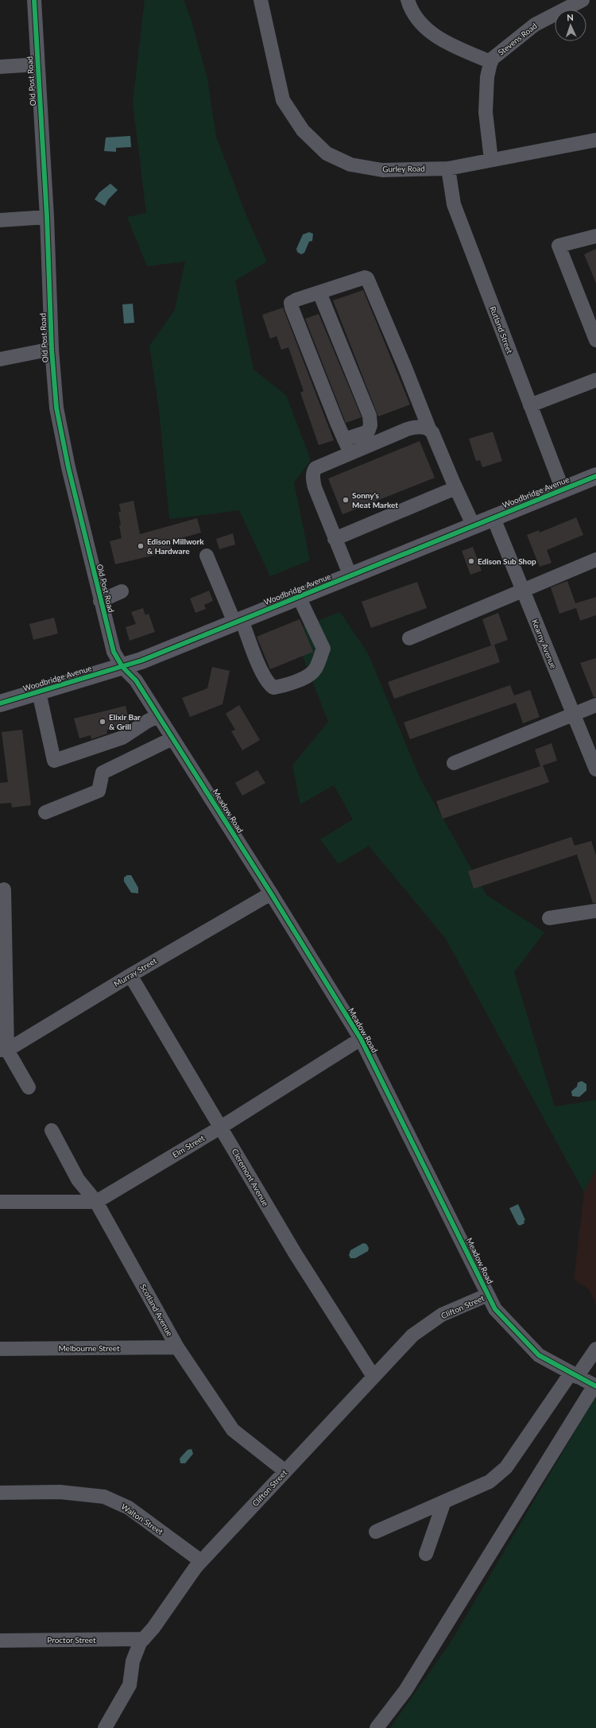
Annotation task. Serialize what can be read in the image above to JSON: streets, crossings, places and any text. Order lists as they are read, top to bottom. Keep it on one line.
{"streets":{"main road":["Woodbridge Avenue"],"street":["Stevens Road","Old Post Road","Gurley Road","Rutland Street","Kearny Avenue","Meadow Road","Murray Street","Elm Street","Cleremont Avenue","Clifton Street","Scotland Avenue","Melbourne Street","Walton Street","Proctor Street"]},"crossings":[["Stevens Road","Gurley Road"],["Old Post Road","Woodbridge Avenue"],["Old Post Road","Meadow Road"],["Gurley Road","Rutland Street"],["Rutland Street","Woodbridge Avenue"],["Woodbridge Avenue","Kearny Avenue"],["Woodbridge Avenue","Meadow Road"],["Meadow Road","Murray Street"],["Meadow Road","Elm Street"],["Meadow Road","Clifton Street"],["Murray Street","Cleremont Avenue"],["Elm Street","Cleremont Avenue"],["Elm Street","Scotland Avenue"],["Cleremont Avenue","Clifton Street"],["Clifton Street","Scotland Avenue"],["Clifton Street","Walton Street"],["Clifton Street","Proctor Street"],["Scotland Avenue","Melbourne Street"]],"places":["Sonny's Meat Market","Edison Millwork & Hardware","Edison Sub Shop","Elixir Bar & Grill"],"north":"top"}
